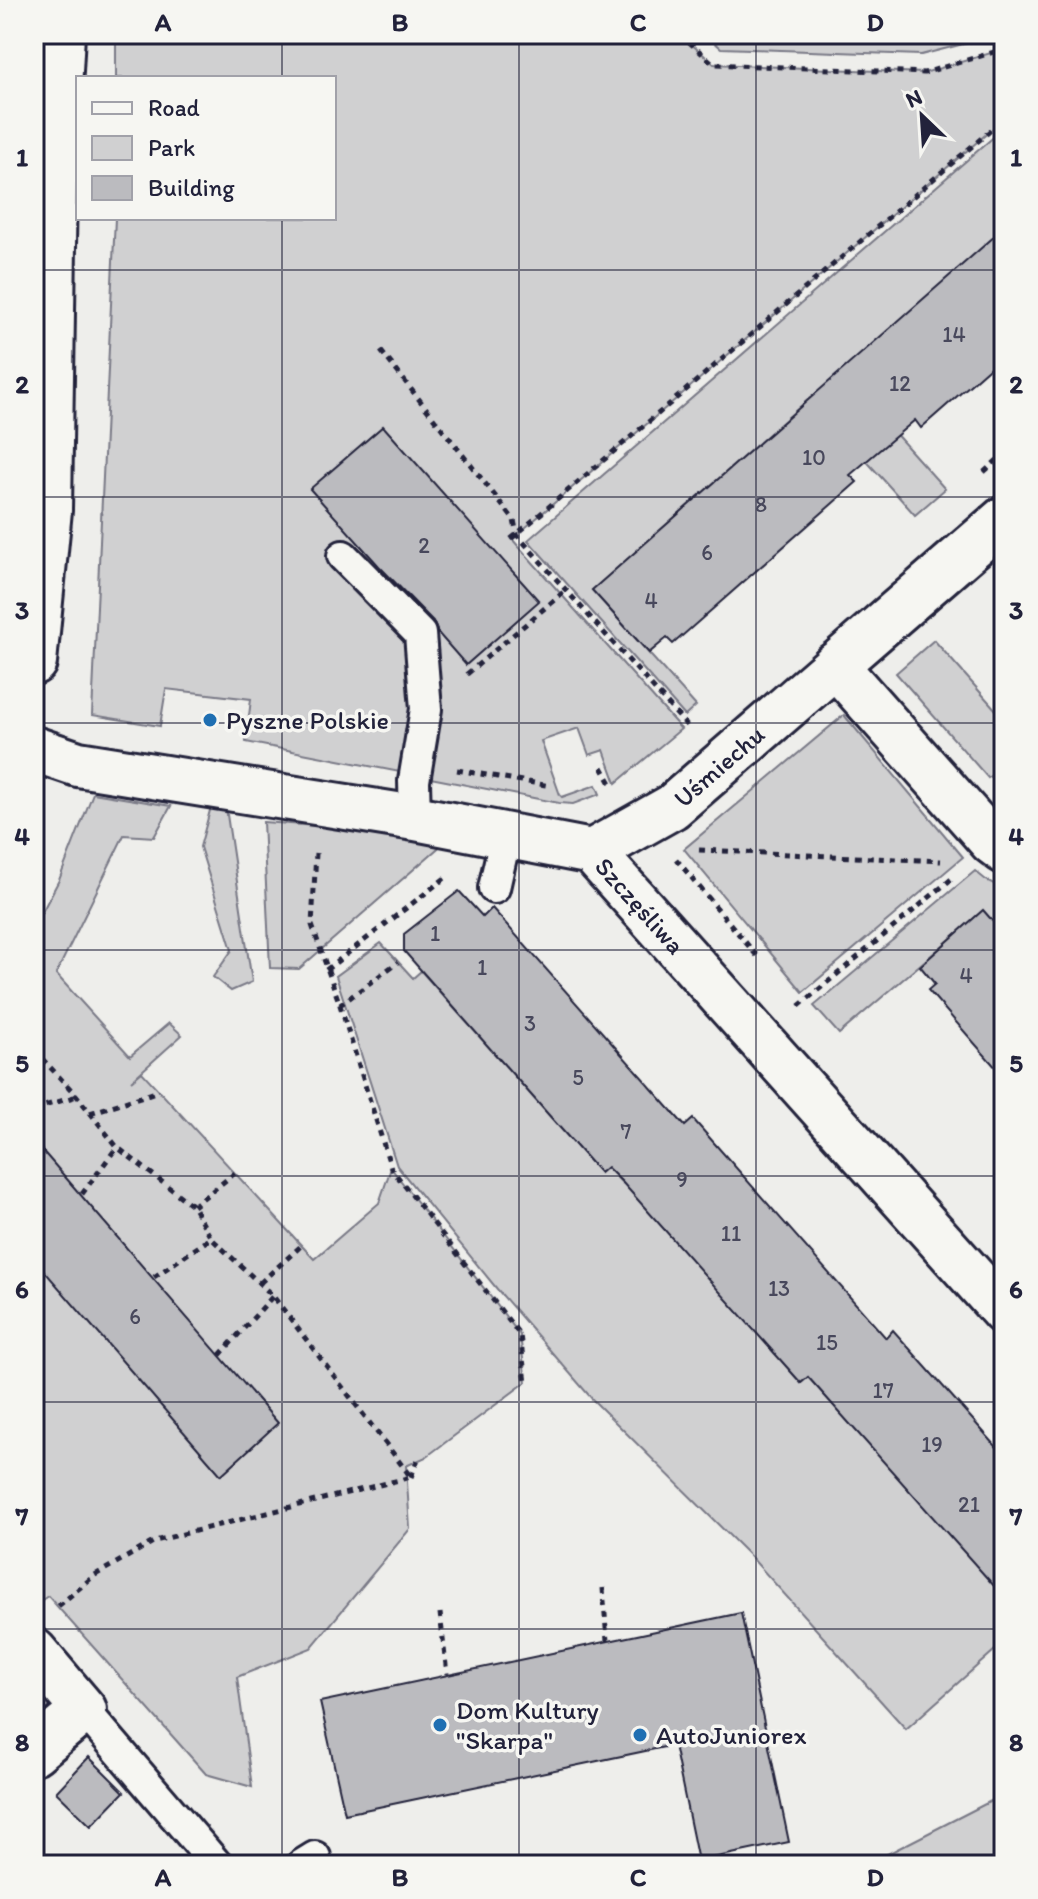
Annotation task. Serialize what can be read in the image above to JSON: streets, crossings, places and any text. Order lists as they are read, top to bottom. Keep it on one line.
{"streets":{"street":["Uśmiechu","Szczęśliwa"]},"crossings":[["Uśmiechu","Szczęśliwa"]],"places":["Pyszne Polskie","Dom Kultury \"Skarpa\"","AutoJuniorex"],"house_numbers":["14","12","10","8","2","6","4","1","1","4","3","5","7","9","11","13","6","15","17","19","21"],"legend":["Road","Park","Building"],"north":"top left","grid":{"columns":["A","B","C","D"],"rows":["1","2","3","4","5","6","7","8"]}}
